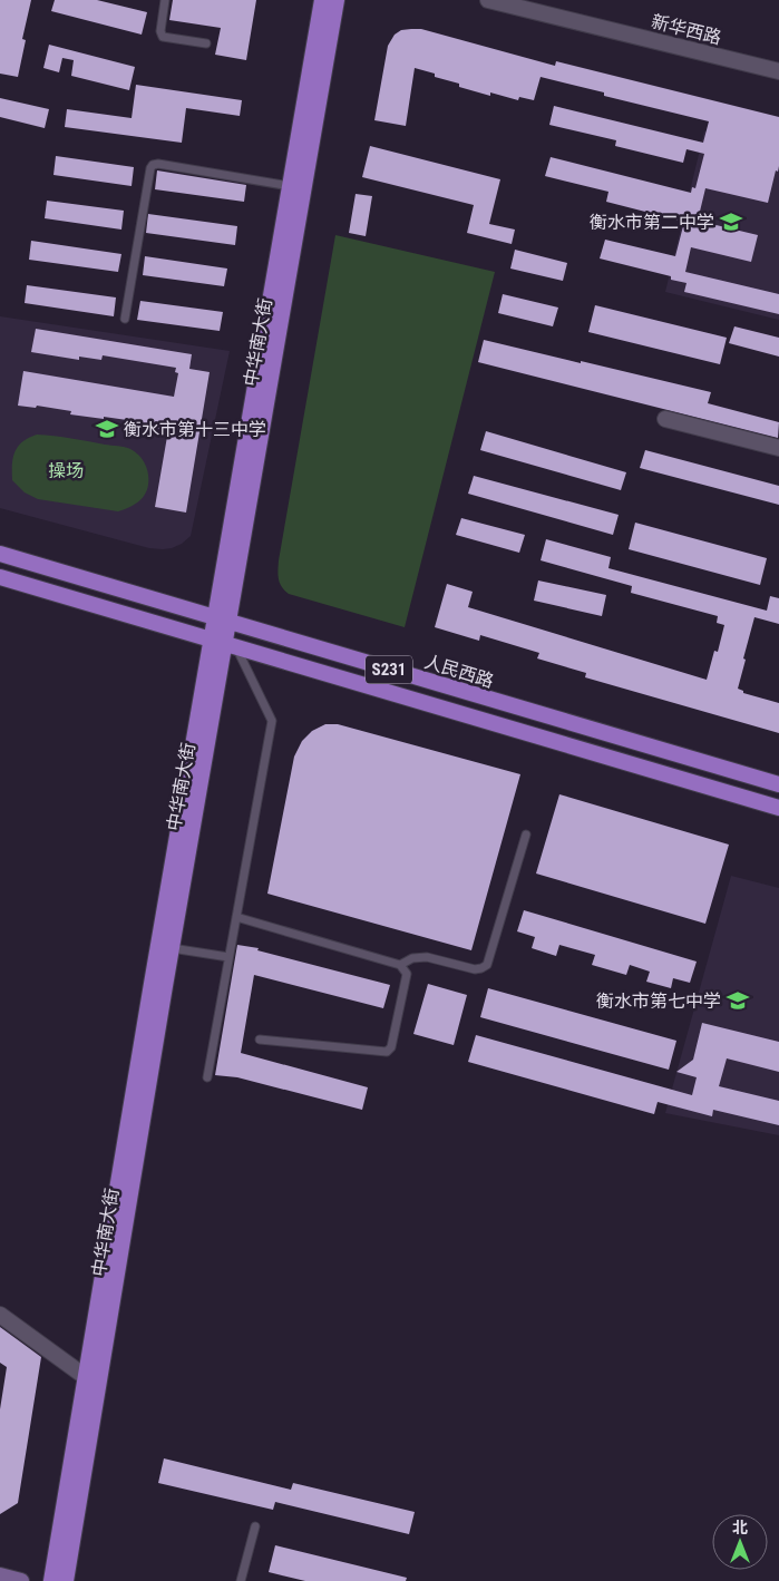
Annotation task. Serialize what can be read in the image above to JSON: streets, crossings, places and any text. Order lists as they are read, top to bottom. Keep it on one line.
{"streets":{"main road":["中华南大街","S231","人民西路"],"street":["新华西路"]},"crossings":[["中华南大街","S231"],["中华南大街","人民西路"]],"parks":["操场"],"places":{"school or university":["衡水市第二中学","衡水市第十三中学","衡水市第七中学"]},"north":"top"}
